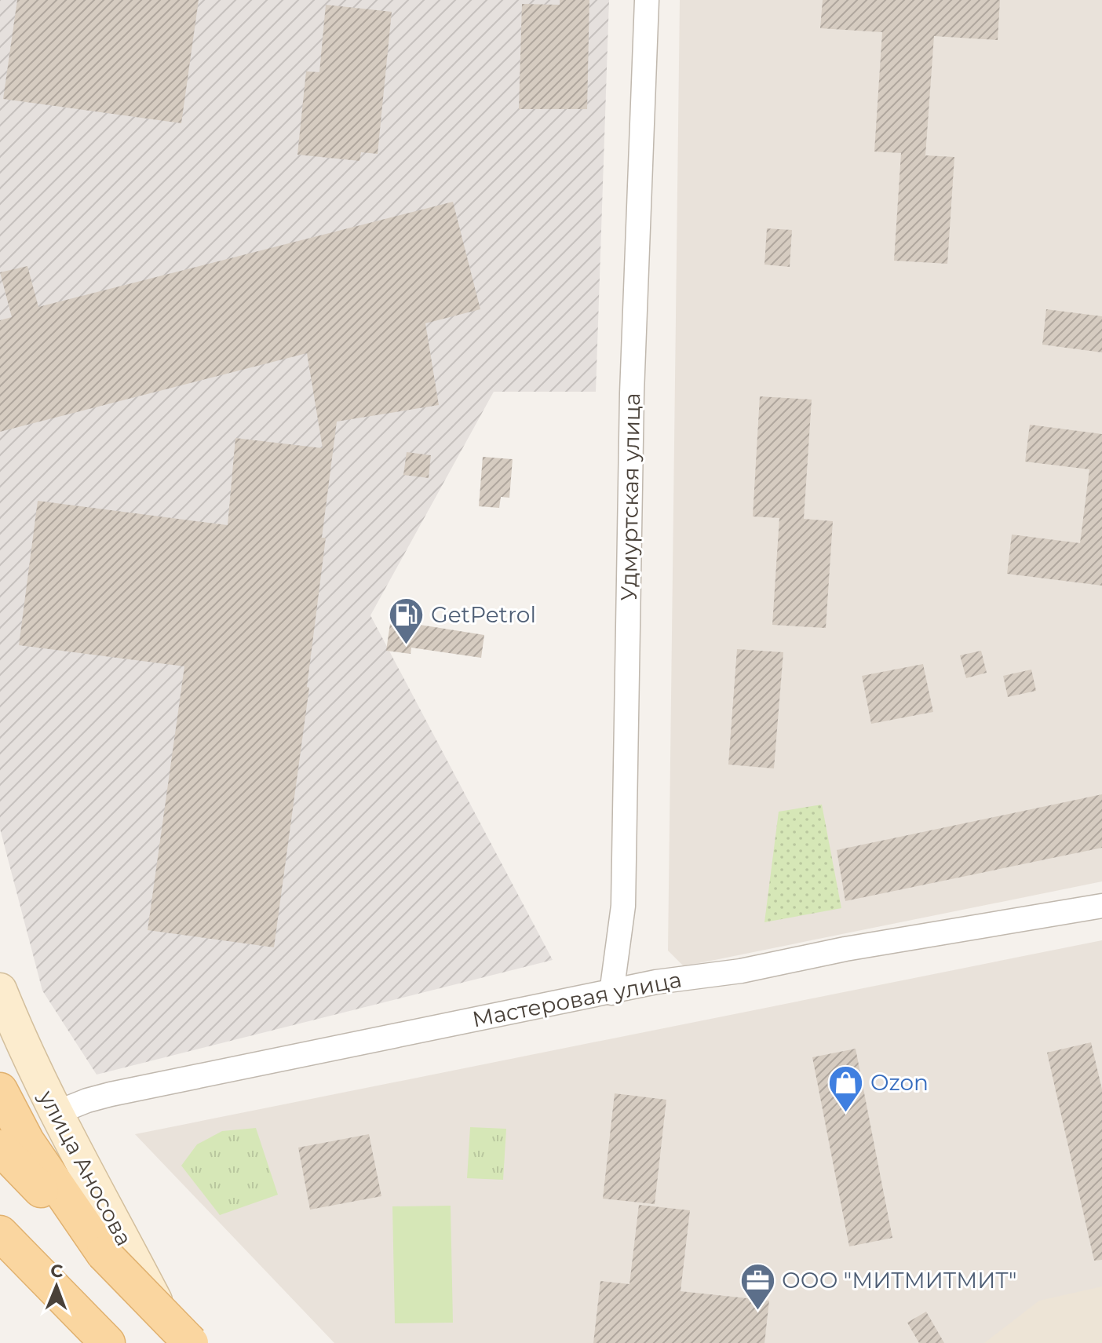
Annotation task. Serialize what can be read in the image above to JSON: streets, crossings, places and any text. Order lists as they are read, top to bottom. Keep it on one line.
{"streets":{"street":["Удмуртская улица","Мастеровая улица","улица Аносова"]},"crossings":[["Удмуртская улица","Мастеровая улица"],["Мастеровая улица","улица Аносова"]],"places":{"fuel station":["GetPetrol"],"shop":["Ozon"],"office":["ООО \"МИТМИТМИТ\""]},"north":"top"}
